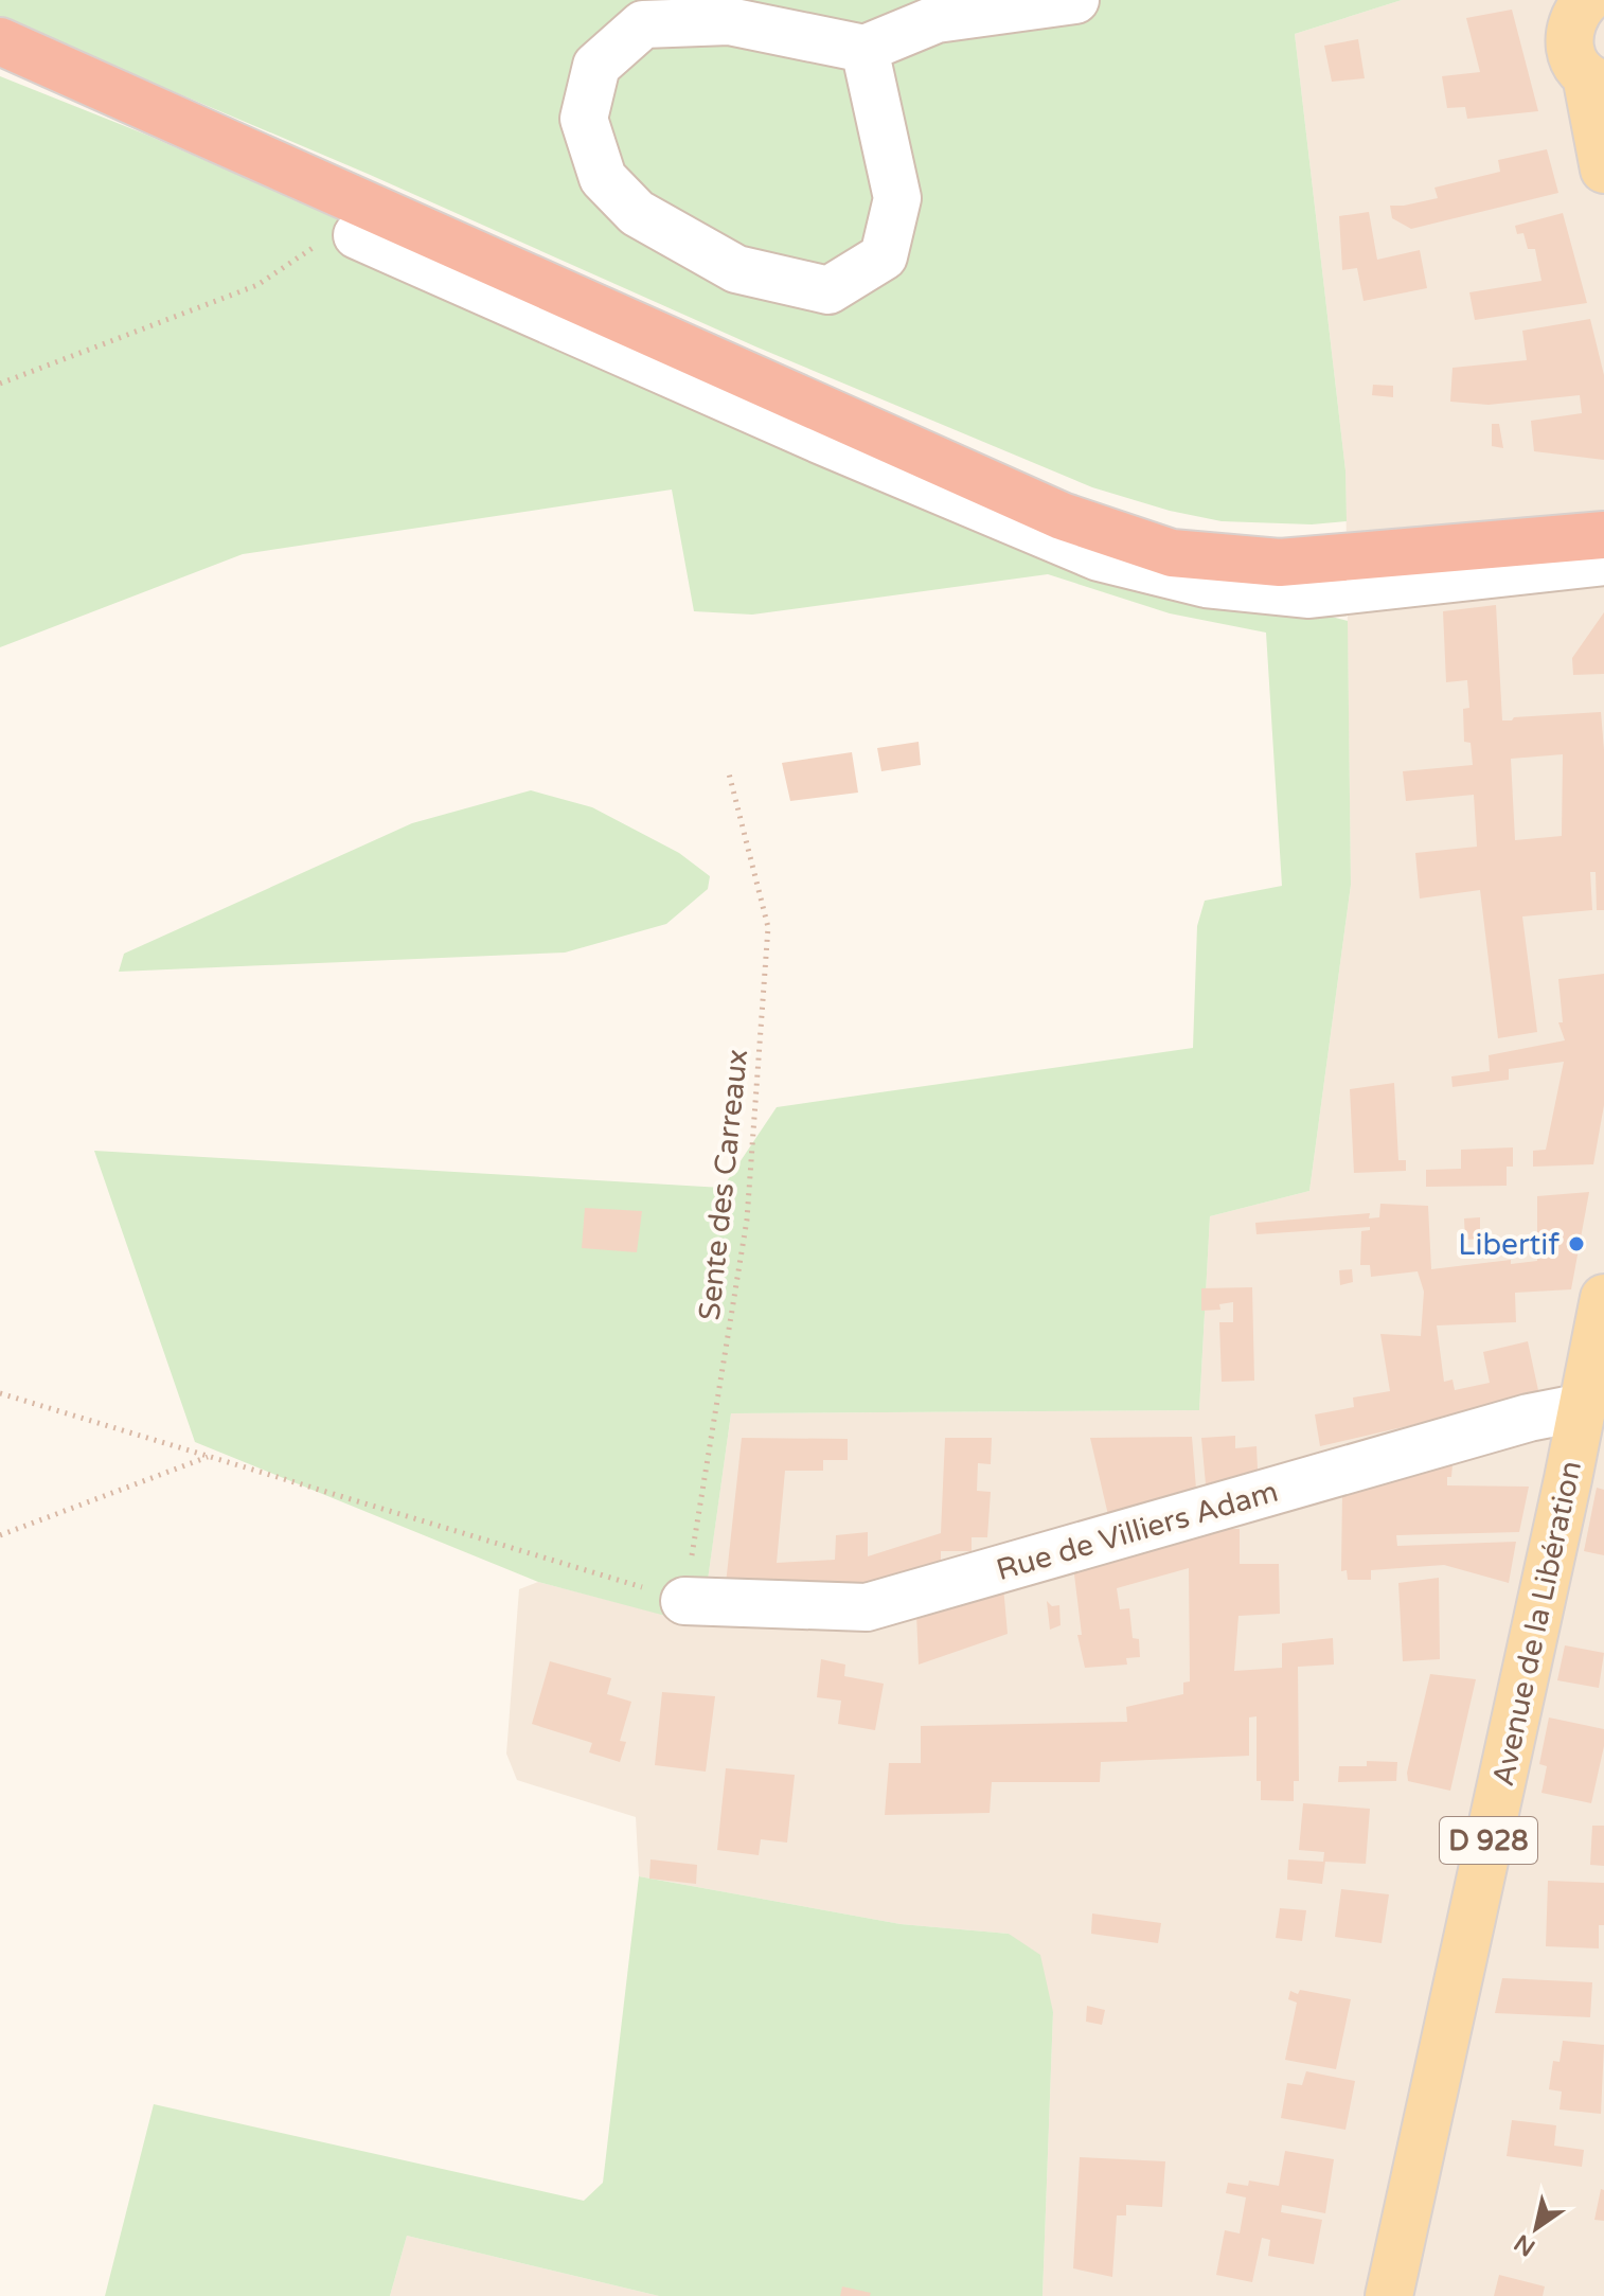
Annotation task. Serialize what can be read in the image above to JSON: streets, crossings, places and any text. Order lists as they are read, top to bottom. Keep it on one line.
{"streets":{"main road":["Avenue de la Libération","D 928"],"street":["Rue de Villiers Adam"],"path":["Sente des Carreaux"]},"crossings":[["Sente des Carreaux","Rue de Villiers Adam"],["Rue de Villiers Adam","Avenue de la Libération"]],"places":["Libertif"],"north":"bottom left"}
